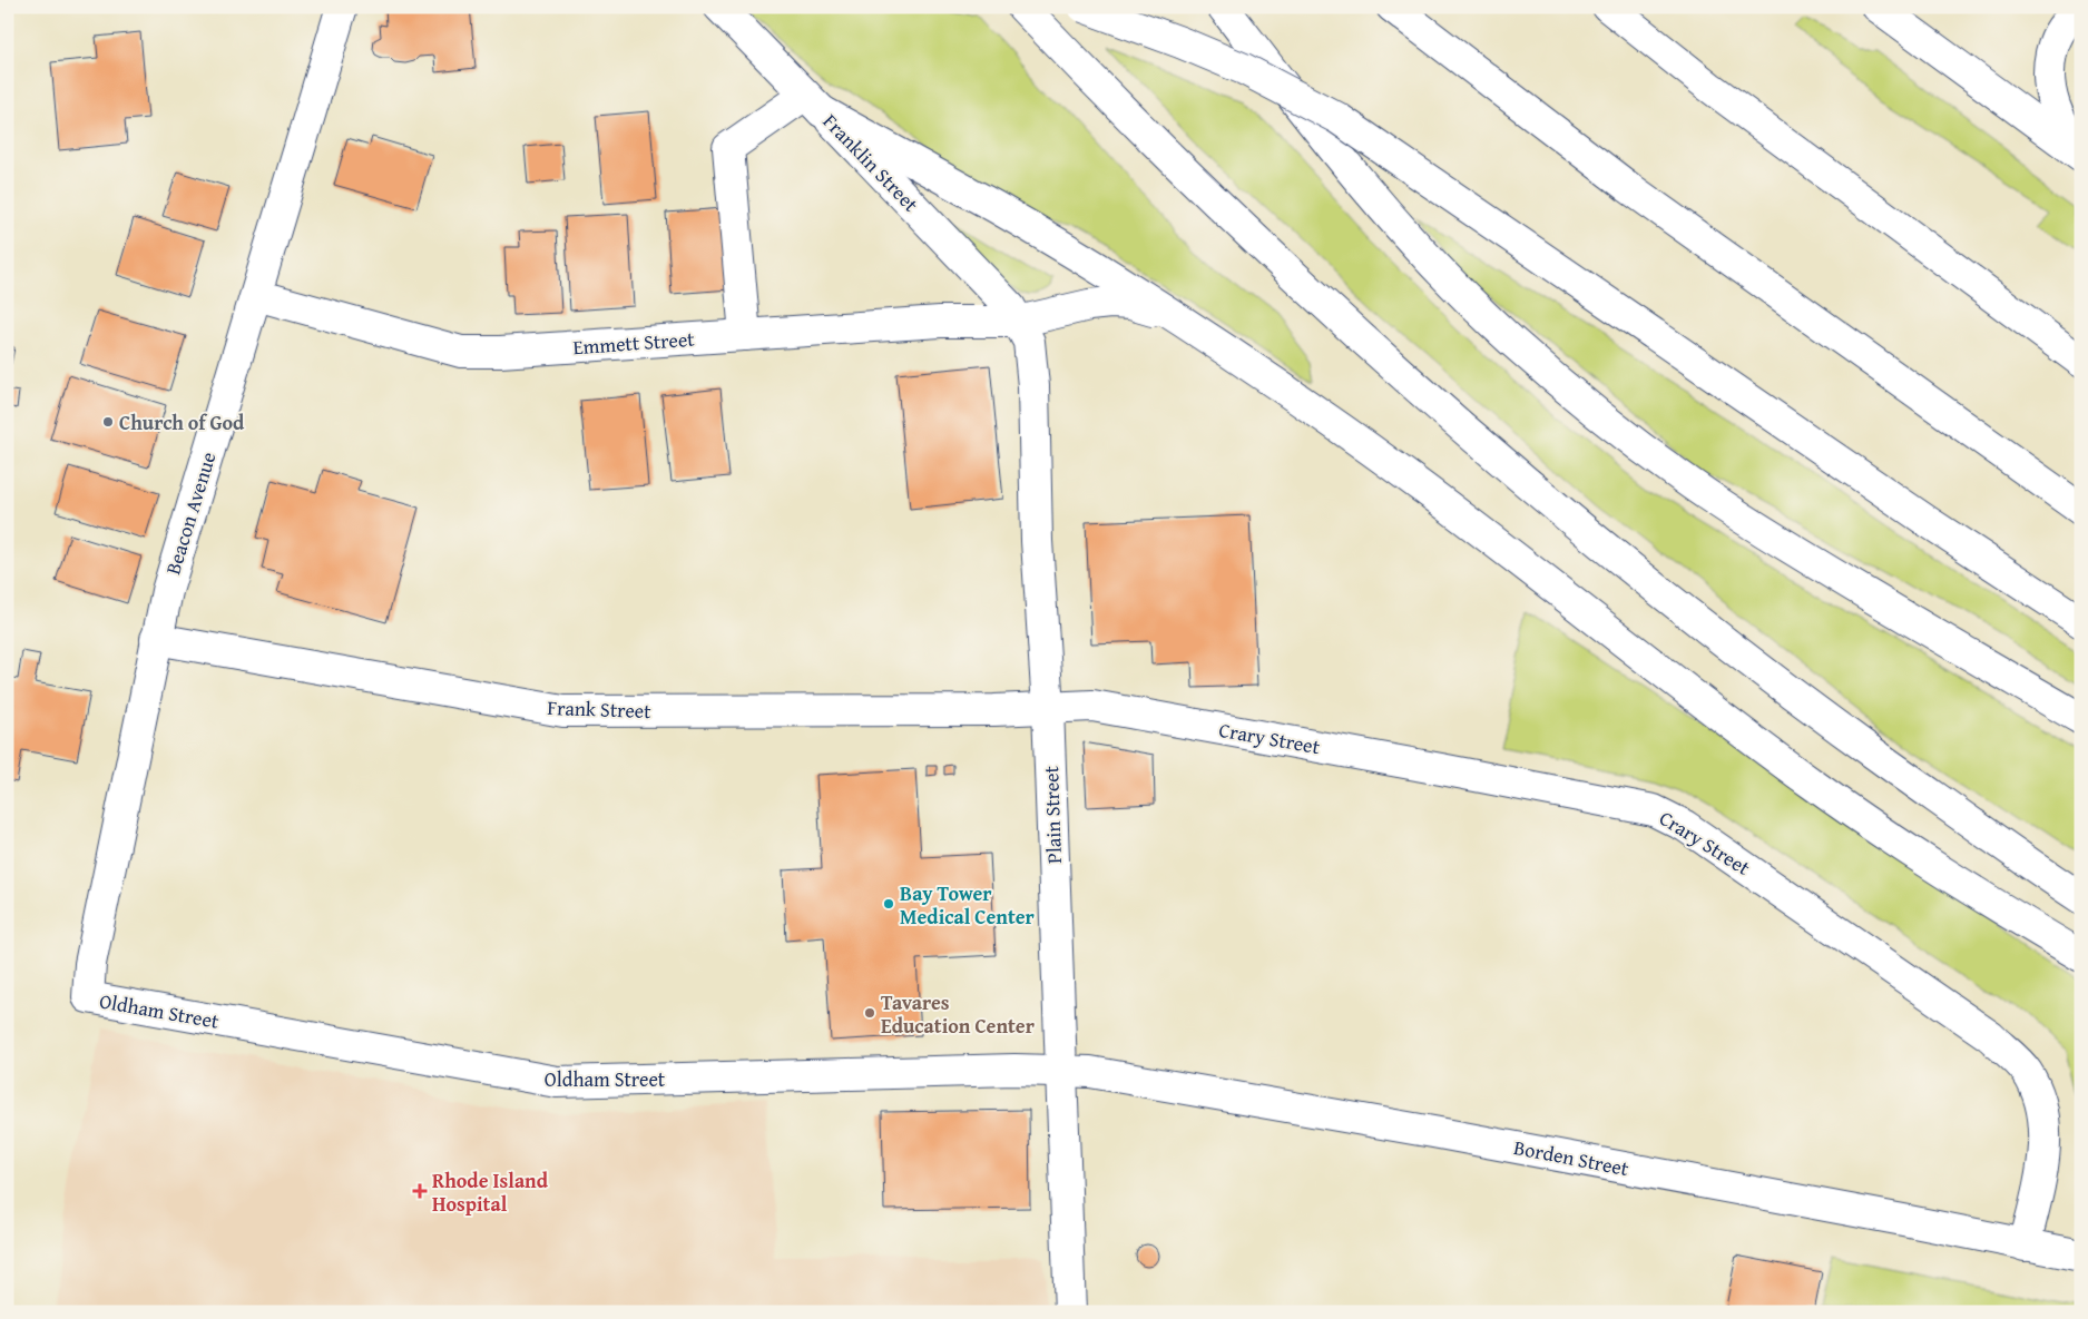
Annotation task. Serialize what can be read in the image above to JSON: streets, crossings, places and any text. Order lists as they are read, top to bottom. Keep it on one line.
{"streets":{"main road":["Franklin Street","Emmett Street","Beacon Avenue","Frank Street","Crary Street","Plain Street","Oldham Street","Borden Street"]},"crossings":[["Franklin Street","Emmett Street"],["Franklin Street","Plain Street"],["Emmett Street","Beacon Avenue"],["Emmett Street","Plain Street"],["Beacon Avenue","Frank Street"],["Beacon Avenue","Oldham Street"],["Frank Street","Crary Street"],["Frank Street","Plain Street"],["Crary Street","Plain Street"],["Crary Street","Borden Street"],["Plain Street","Oldham Street"],["Plain Street","Borden Street"],["Oldham Street","Borden Street"]],"places":{"other":["Church of God","Bay Tower Medical Center","Tavares Education Center"],"health":["Rhode Island Hospital"]}}
